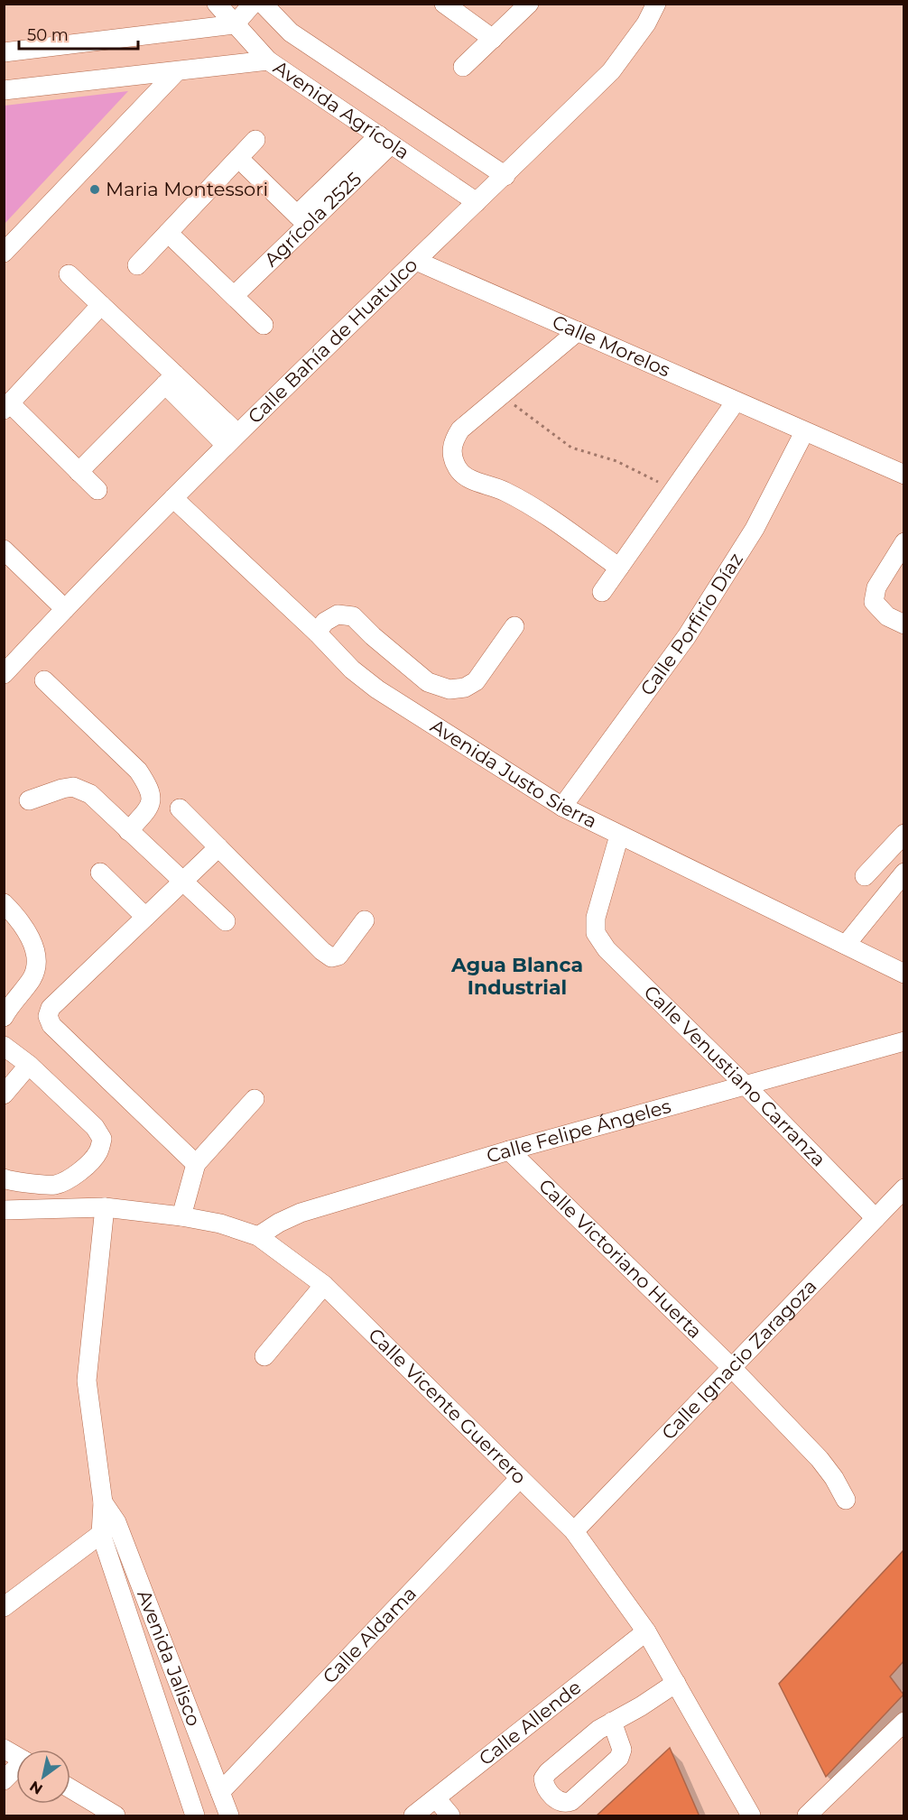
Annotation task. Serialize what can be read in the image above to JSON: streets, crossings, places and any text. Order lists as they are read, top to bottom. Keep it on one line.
{"streets":{"street":["Avenida Agrícola","Agrícola 2525","Calle Bahía de Huatulco","Calle Morelos","Calle Porfirio Díaz","Avenida Justo Sierra","Calle Venustiano Carranza","Calle Felipe Ángeles","Calle Victoriano Huerta","Calle Ignacio Zaragoza","Calle Vicente Guerrero","Calle Aldama","Avenida Jalisco","Calle Allende"]},"crossings":[["Avenida Agrícola","Agrícola 2525"],["Avenida Agrícola","Calle Bahía de Huatulco"],["Calle Bahía de Huatulco","Calle Morelos"],["Calle Bahía de Huatulco","Avenida Justo Sierra"],["Calle Morelos","Calle Porfirio Díaz"],["Calle Porfirio Díaz","Avenida Justo Sierra"],["Avenida Justo Sierra","Calle Venustiano Carranza"],["Calle Venustiano Carranza","Calle Felipe Ángeles"],["Calle Venustiano Carranza","Calle Ignacio Zaragoza"],["Calle Felipe Ángeles","Calle Victoriano Huerta"],["Calle Felipe Ángeles","Calle Vicente Guerrero"],["Calle Victoriano Huerta","Calle Ignacio Zaragoza"],["Calle Ignacio Zaragoza","Calle Vicente Guerrero"],["Calle Vicente Guerrero","Calle Aldama"],["Calle Vicente Guerrero","Avenida Jalisco"],["Calle Vicente Guerrero","Calle Allende"],["Calle Aldama","Avenida Jalisco"]],"districts":["Agua Blanca Industrial"],"places":["Maria Montessori"],"scale_bar":"50 m","north":"bottom left"}
